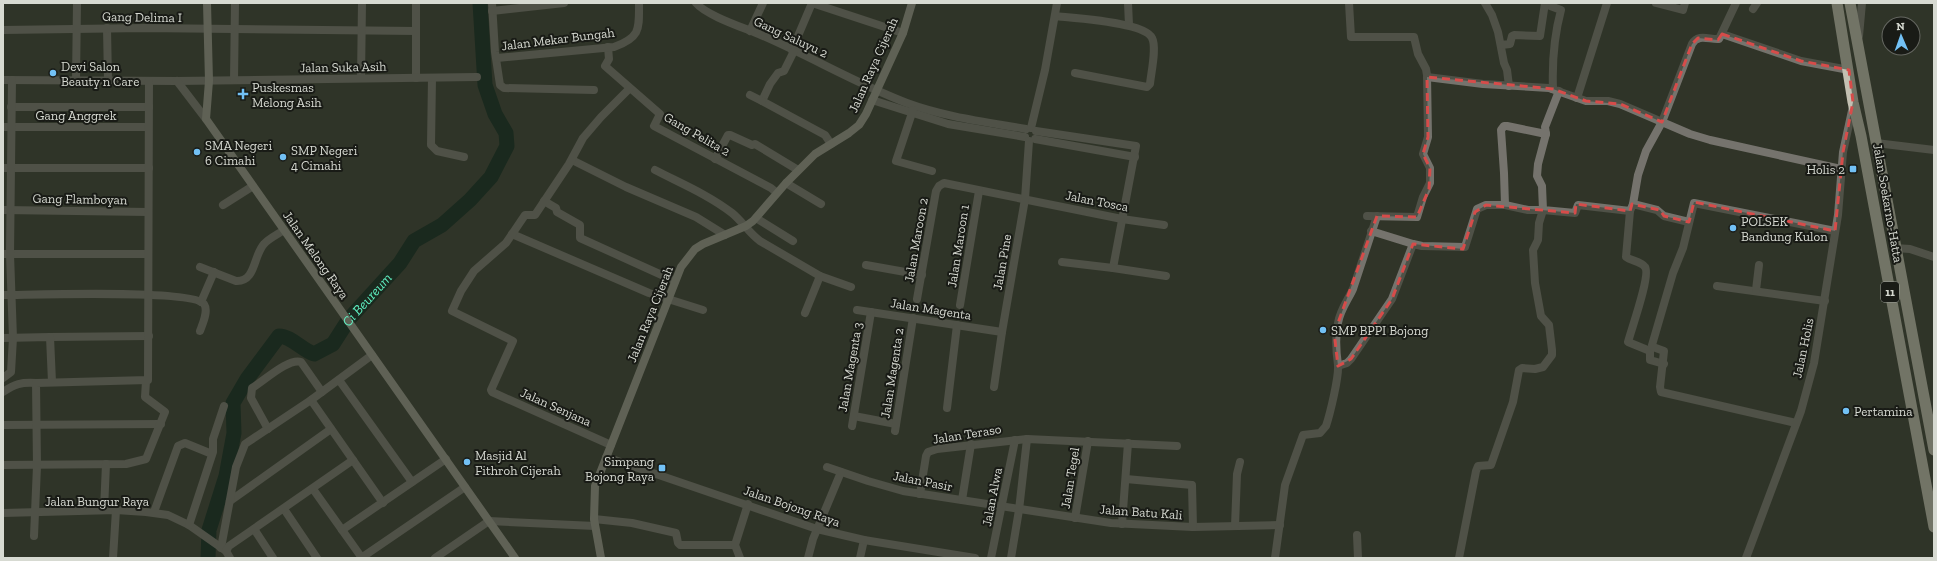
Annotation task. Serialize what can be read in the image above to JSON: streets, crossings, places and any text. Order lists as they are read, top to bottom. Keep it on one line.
{"streets":{"highway":["Jalan Soekarno-Hatta","11"],"main road":["Jalan Raya Cijerah","Jalan Melong Raya"],"street":["Gang Delima I","Gang Saluyu 2","Jalan Mekar Bungah","Jalan Suka Asih","Gang Anggrek","Gang Pelita 2","Gang Flamboyan","Jalan Tosca","Jalan Maroon 2","Jalan Maroon 1","Jalan Pine","Jalan Magenta","Jalan Holis","Jalan Magenta 3","Jalan Magenta 2","Jalan Senjana","Jalan Teraso","Jalan Tegel","Jalan Pasir","Jalan Alwa","Jalan Bungur Raya","Jalan Bojong Raya","Jalan Batu Kali"]},"crossings":[["Gang Saluyu 2","Jalan Raya Cijerah"],["Gang Saluyu 2","Jalan Pine"],["Jalan Mekar Bungah","Gang Pelita 2"],["Jalan Raya Cijerah","Gang Pelita 2"],["Jalan Raya Cijerah","Jalan Senjana"],["Jalan Raya Cijerah","Jalan Bojong Raya"],["Jalan Tosca","Jalan Maroon 2"],["Jalan Tosca","Jalan Maroon 1"],["Jalan Tosca","Jalan Pine"],["Jalan Soekarno-Hatta","Jalan Holis"],["Jalan Pine","Jalan Magenta"],["Jalan Magenta","Jalan Magenta 3"],["Jalan Magenta","Jalan Magenta 2"],["Jalan Magenta 3","Jalan Magenta 2"],["Jalan Teraso","Jalan Tegel"],["Jalan Teraso","Jalan Pasir"],["Jalan Teraso","Jalan Alwa"],["Jalan Tegel","Jalan Batu Kali"],["Jalan Pasir","Jalan Alwa"],["Jalan Pasir","Jalan Batu Kali"],["Jalan Alwa","Jalan Batu Kali"]],"water":["Ci Beureum"],"places":{"other":["Devi Salon Beauty n Care","SMA Negeri 6 Cimahi","SMP Negeri 4 Cimahi","POLSEK Bandung Kulon","SMP BPPI Bojong","Pertamina","Masjid Al Fithroh Cijerah"],"health":["Puskesmas Melong Asih"],"transit":["Holis 2","Simpang Bojong Raya"]},"north":"top"}
